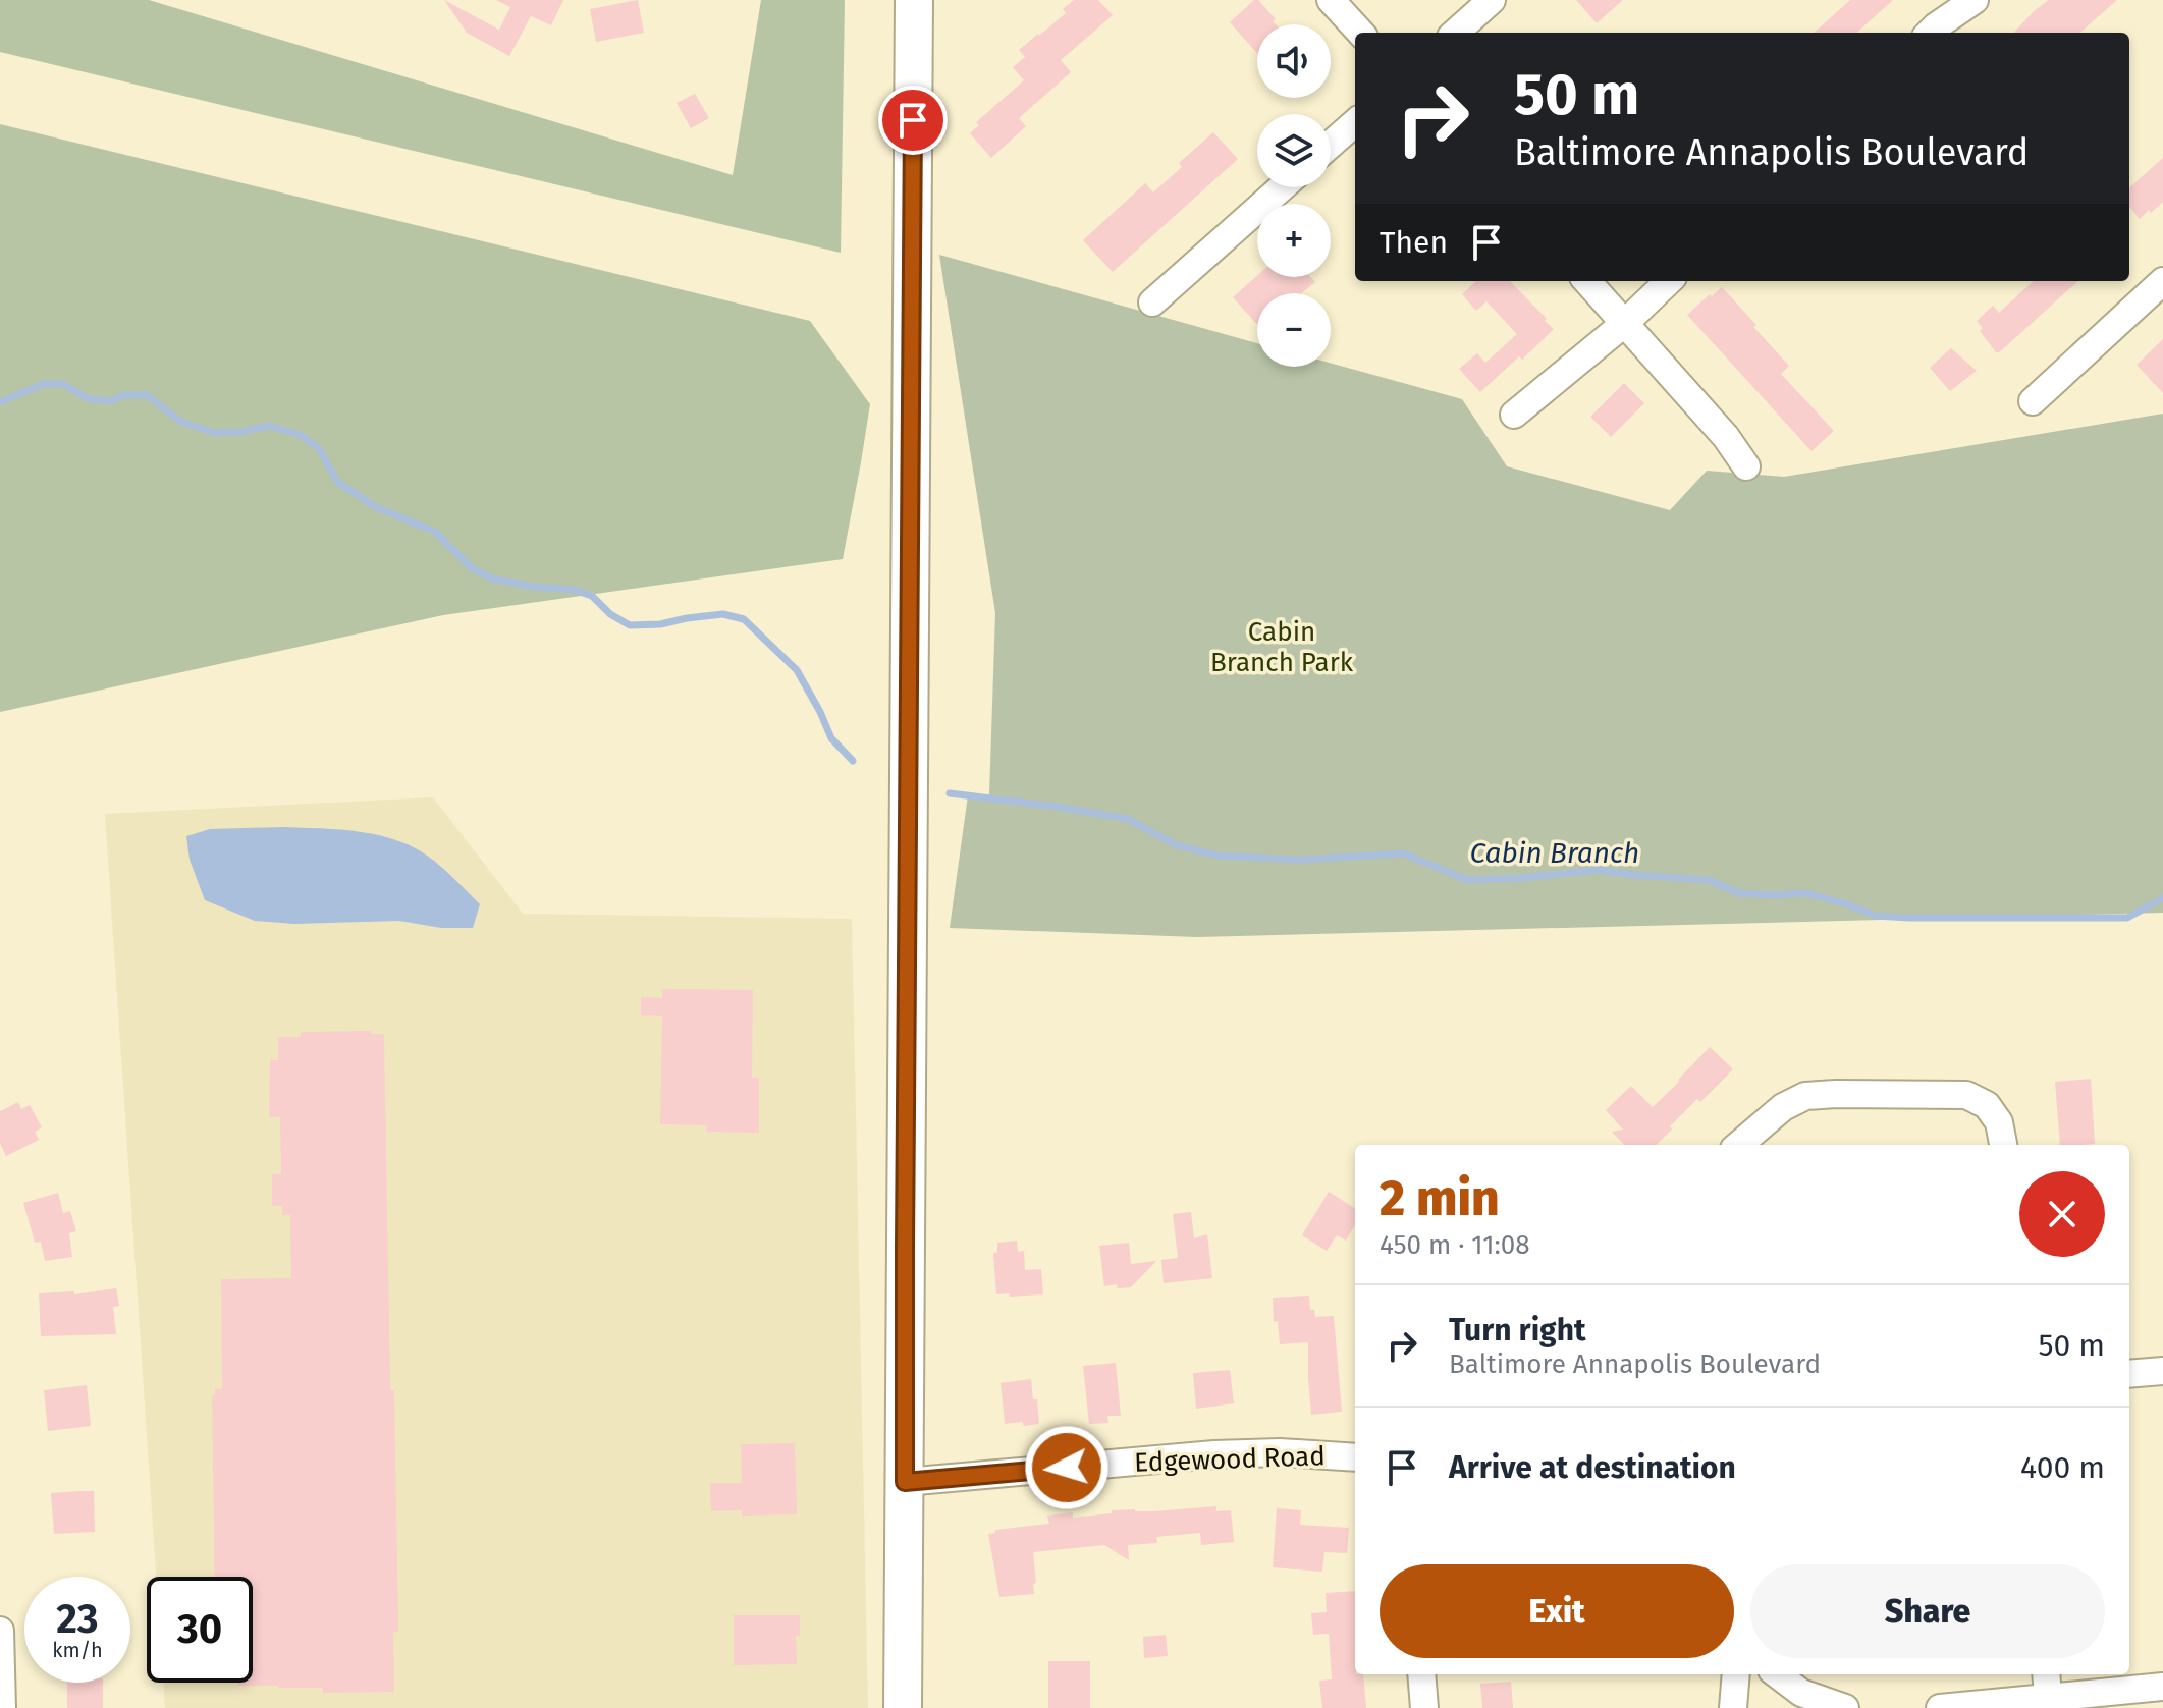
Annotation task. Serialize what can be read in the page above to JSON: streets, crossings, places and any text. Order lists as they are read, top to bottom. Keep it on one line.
{"streets":{"street":["Edgewood Road"]},"water":["Cabin Branch"],"parks":["Cabin Branch Park"],"page":{"map_buttons":["+","−"],"turn":["50 m","Baltimore Annapolis Boulevard"],"then":"Then","heading":["2 min","450 m · 11:08"],"list":[{"name":"Turn right","note":"Baltimore Annapolis Boulevard","value":"50 m"},{"name":"Arrive at destination","value":"400 m"}],"buttons":["Exit","Share"],"speed":"23 km/h","limit":"30"}}
